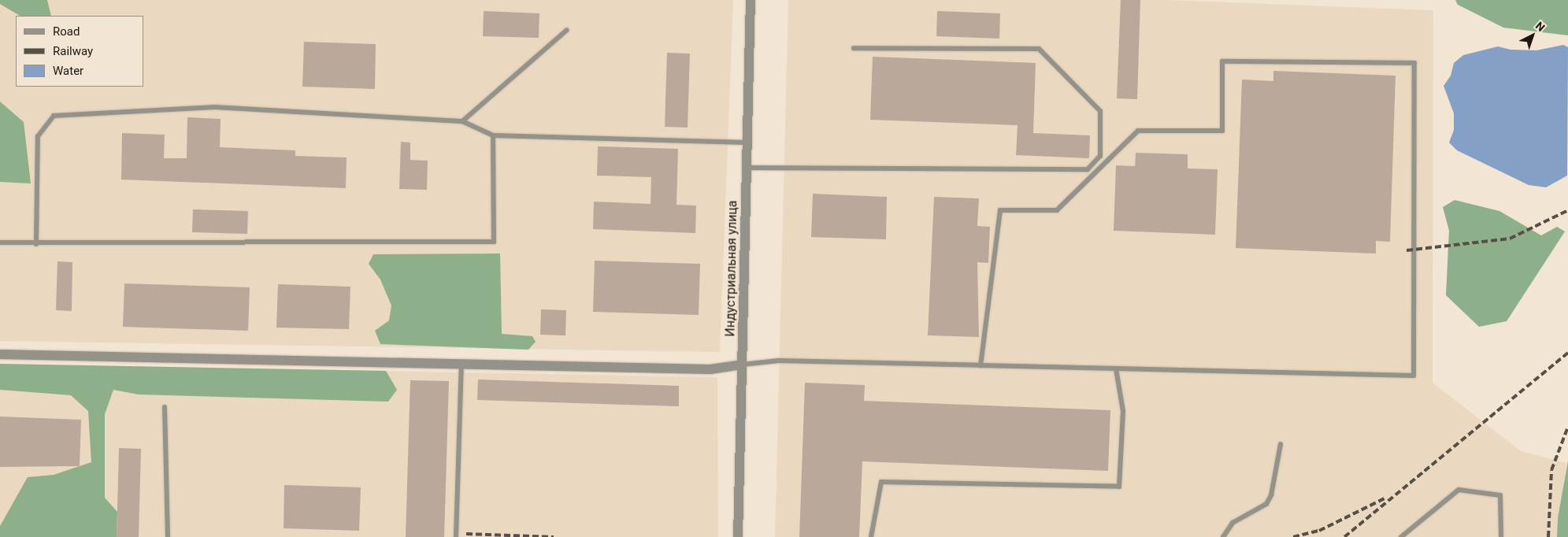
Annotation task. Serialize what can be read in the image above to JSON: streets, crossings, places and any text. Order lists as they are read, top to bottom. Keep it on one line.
{"streets":{"street":["Индустриальная улица"]},"legend":["Road","Railway","Water"],"north":"top right"}
